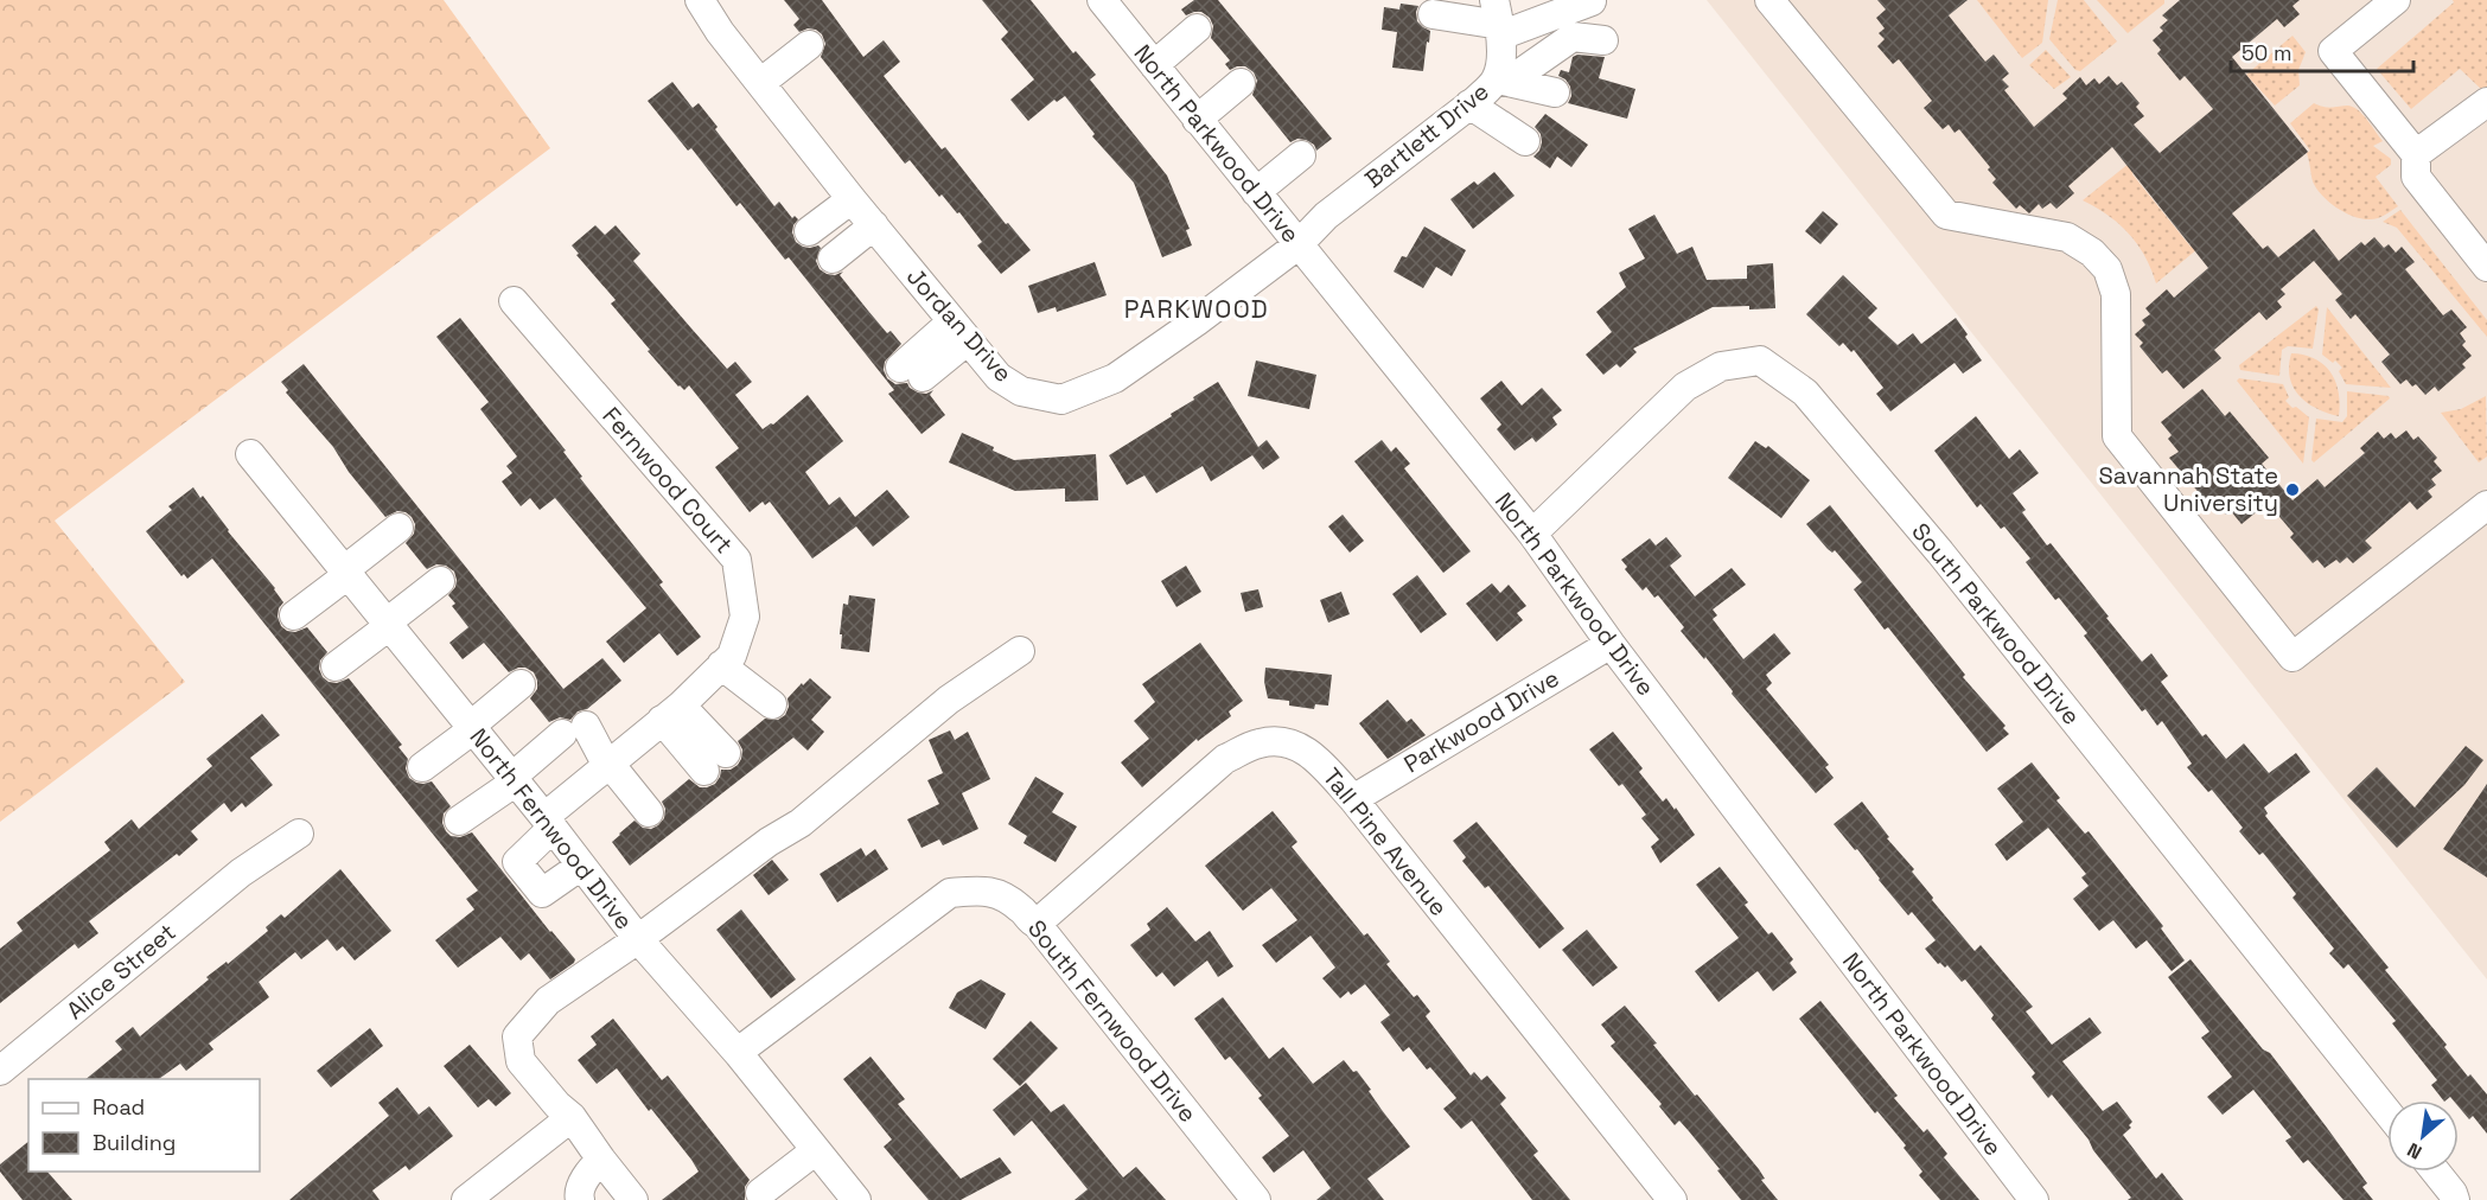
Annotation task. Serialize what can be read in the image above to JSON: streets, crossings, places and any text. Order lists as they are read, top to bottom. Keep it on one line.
{"streets":{"street":["Bartlett Drive","North Parkwood Drive","Jordan Drive","Fernwood Court","South Parkwood Drive","Parkwood Drive","North Fernwood Drive","Tall Pine Avenue","Alice Street","South Fernwood Drive"]},"crossings":[["Bartlett Drive","North Parkwood Drive"],["Bartlett Drive","Jordan Drive"],["North Parkwood Drive","Jordan Drive"],["North Parkwood Drive","South Parkwood Drive"],["North Parkwood Drive","Parkwood Drive"],["Fernwood Court","North Fernwood Drive"],["Parkwood Drive","Tall Pine Avenue"],["North Fernwood Drive","South Fernwood Drive"],["Tall Pine Avenue","South Fernwood Drive"]],"districts":["PARKWOOD"],"places":["Savannah State University"],"legend":["Road","Building"],"scale_bar":"50 m","north":"bottom left"}
